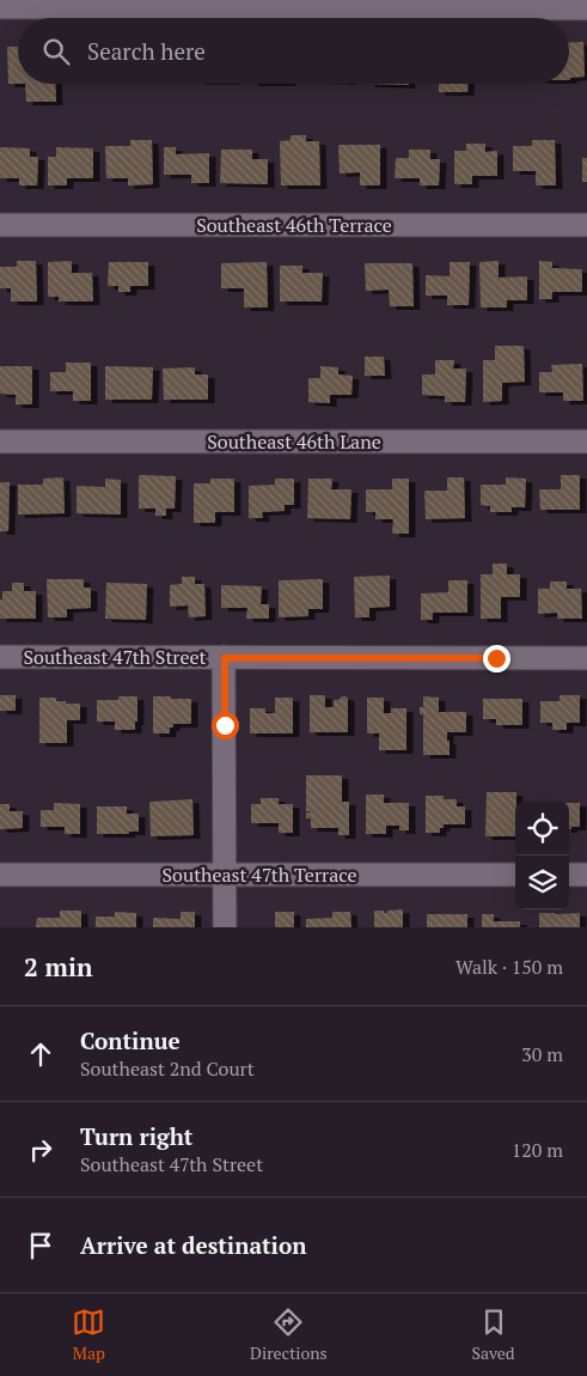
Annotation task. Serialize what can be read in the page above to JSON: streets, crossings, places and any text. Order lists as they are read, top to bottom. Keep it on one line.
{"streets":{"street":["Southeast 46th Terrace","Southeast 46th Lane","Southeast 47th Street","Southeast 47th Terrace"]},"page":{"search":"Search here","heading":["2 min","Walk · 150 m"],"list":[["Continue","Southeast 2nd Court","30 m"],["Turn right","Southeast 47th Street","120 m"],"Arrive at destination"],"nav":["Map","Directions","Saved"]}}
